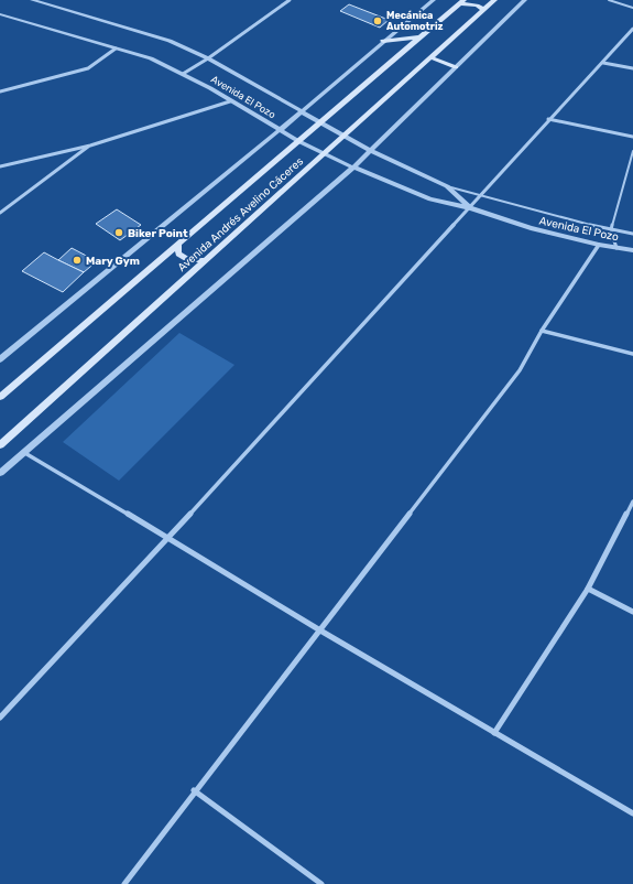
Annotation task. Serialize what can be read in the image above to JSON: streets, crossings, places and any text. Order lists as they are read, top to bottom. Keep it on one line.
{"streets":{"main road":["Avenida Andrés Avelino Cáceres"],"street":["Avenida El Pozo"]},"crossings":[["Avenida El Pozo","Avenida Andrés Avelino Cáceres"]],"places":["Mecánica Automotriz","Biker Point","Mary Gym"]}
